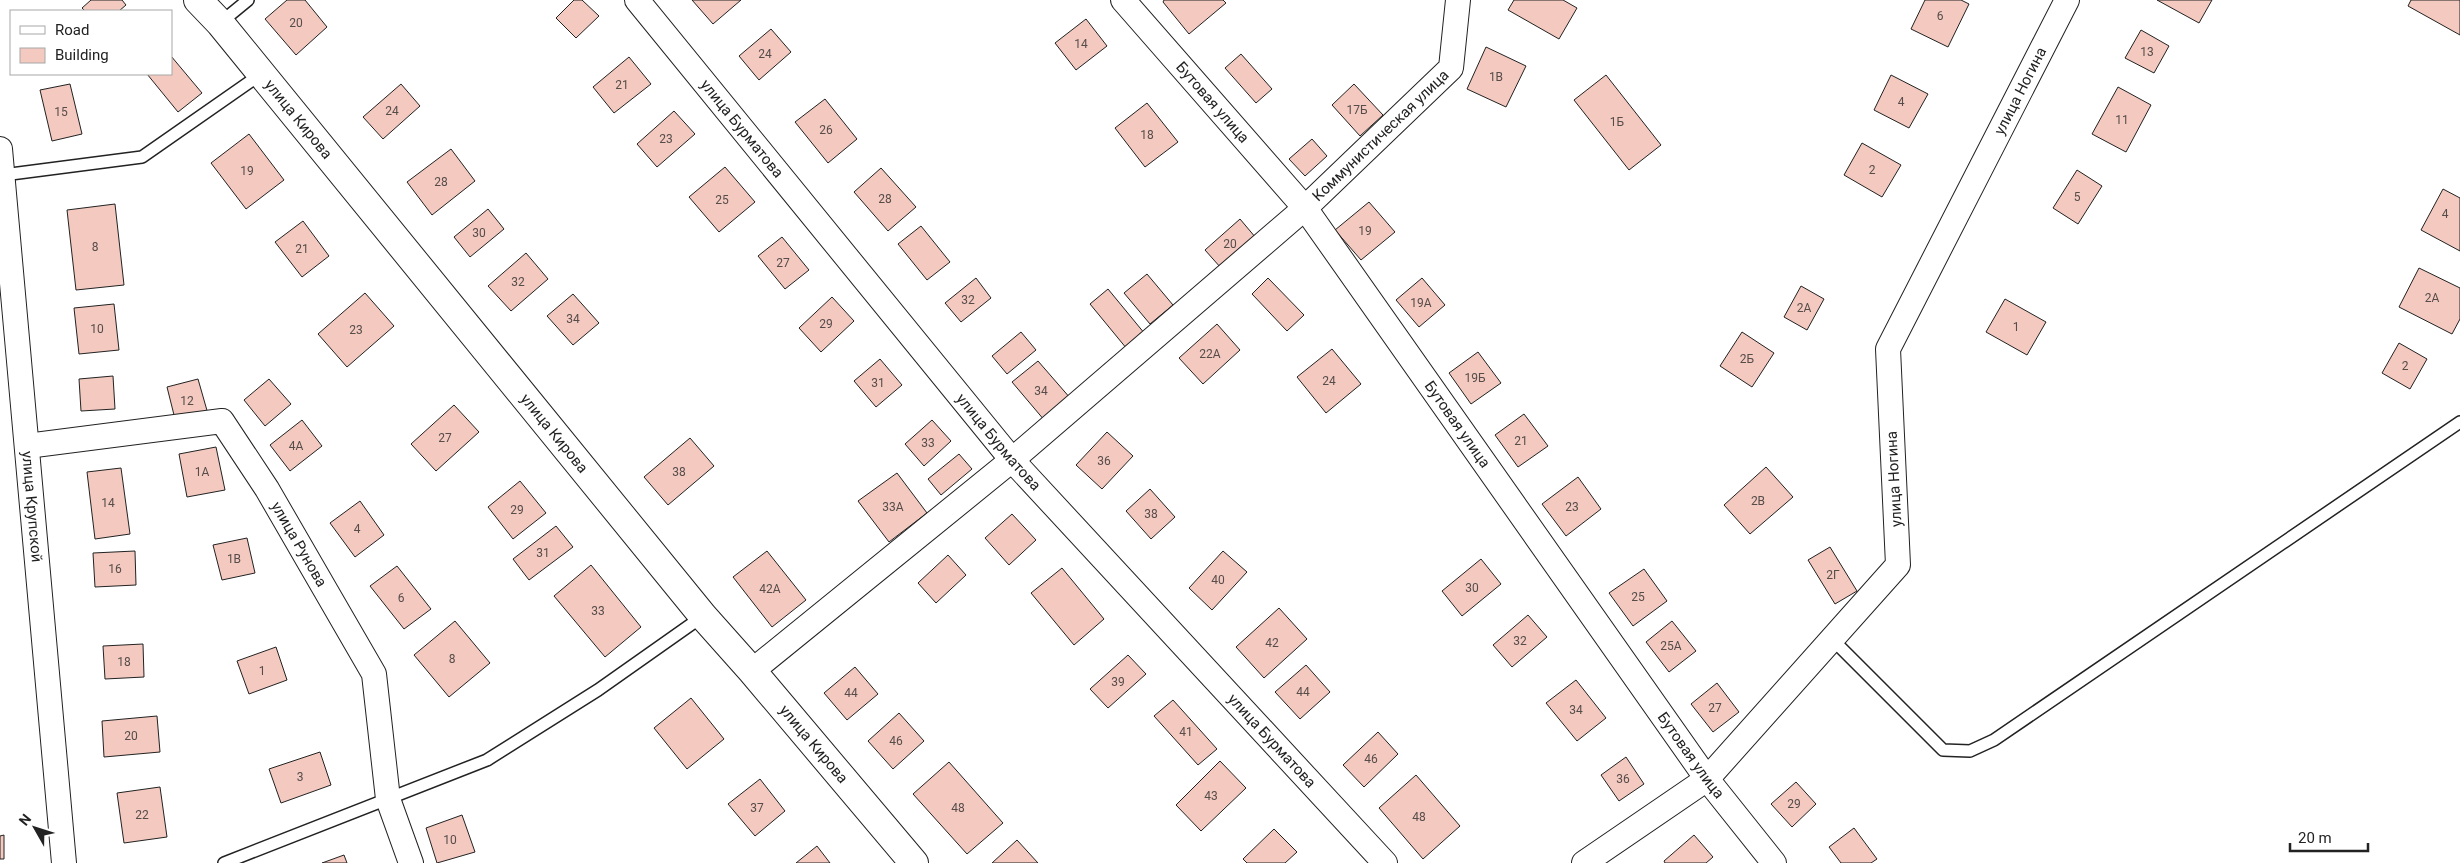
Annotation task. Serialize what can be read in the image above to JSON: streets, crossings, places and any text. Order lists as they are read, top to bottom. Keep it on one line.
{"streets":{"main road":["улица Кирова"],"street":["улица Ногина","Бутовая улица","улица Бурматова","Коммунистическая улица","улица Крупской","улица Рунова"]},"crossings":[["улица Ногина","Бутовая улица"],["Бутовая улица","Коммунистическая улица"],["улица Кирова","Коммунистическая улица"],["улица Бурматова","Коммунистическая улица"],["улица Крупской","улица Рунова"]],"house_numbers":["6","20","14","13","24","1В","21","4","17Б","24","15","11","1Б","26","18","23","2","19","28","5","28","25","4","19","30","20","8","21","27","32","2А","32","19А","2А","34","29","1","10","23","22А","2Б","2","19Б","24","31","34","12","27","21","33","4А","36","1А","38","2В","14","33А","23","29","38","4","31","1В","16","2Г","40","30","42А","25","6","33","32","42","25А","8","18","1","39","44","44","27","34","41","20","46","46","3","36","43","29","37","48","22","48","10"],"legend":["Road","Building"],"scale_bar":"20 m","north":"top left"}
